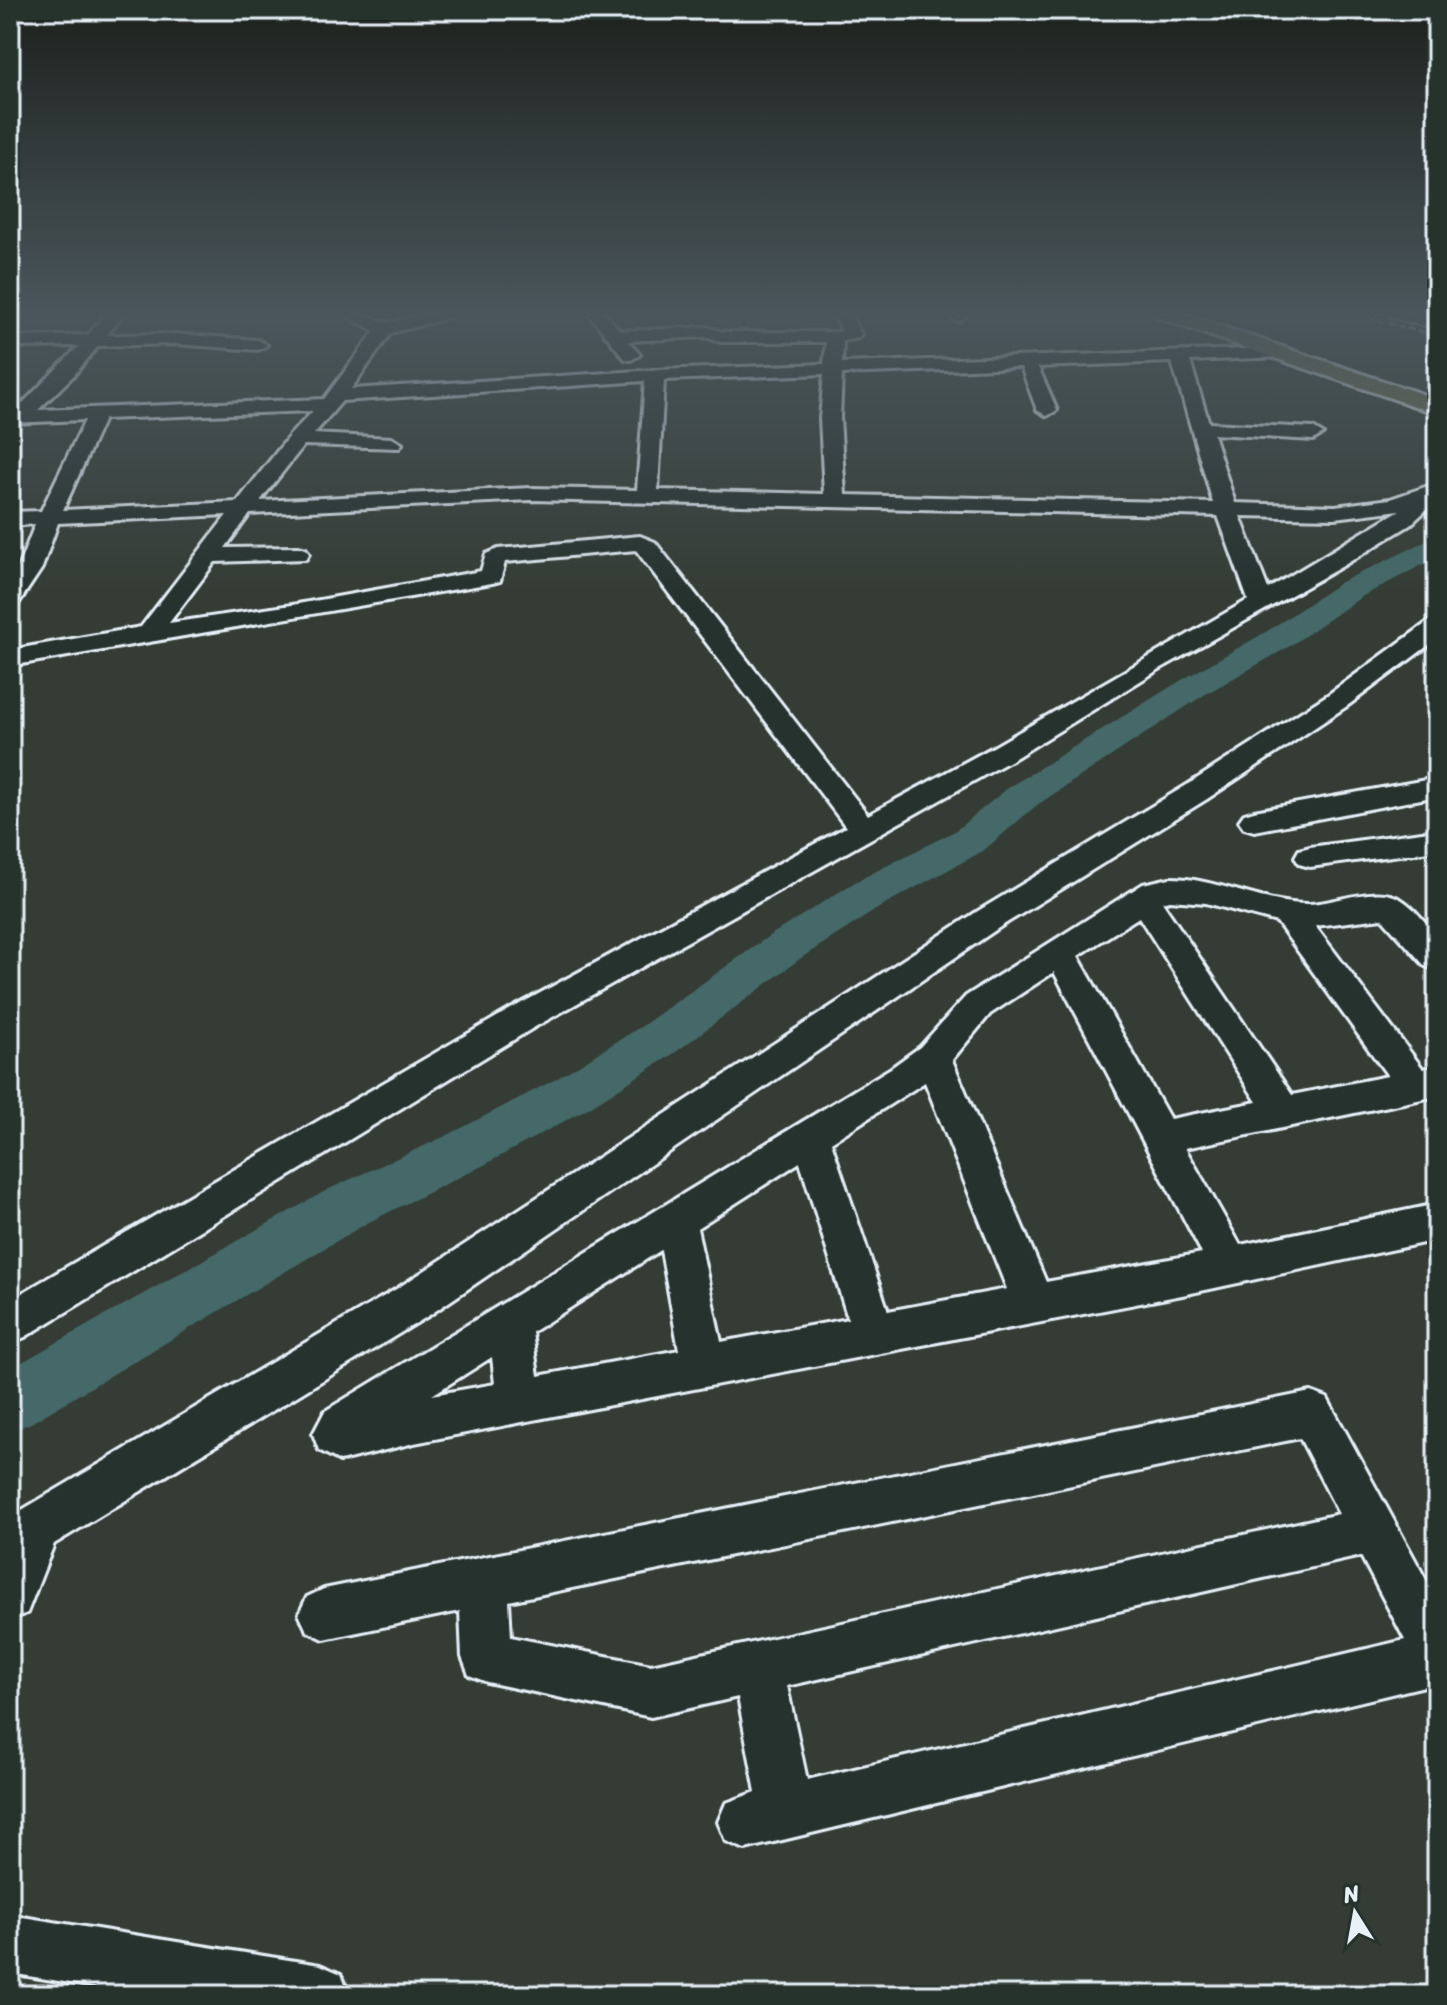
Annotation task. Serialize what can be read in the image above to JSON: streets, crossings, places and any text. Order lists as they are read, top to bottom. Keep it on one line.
{"north":"top"}
